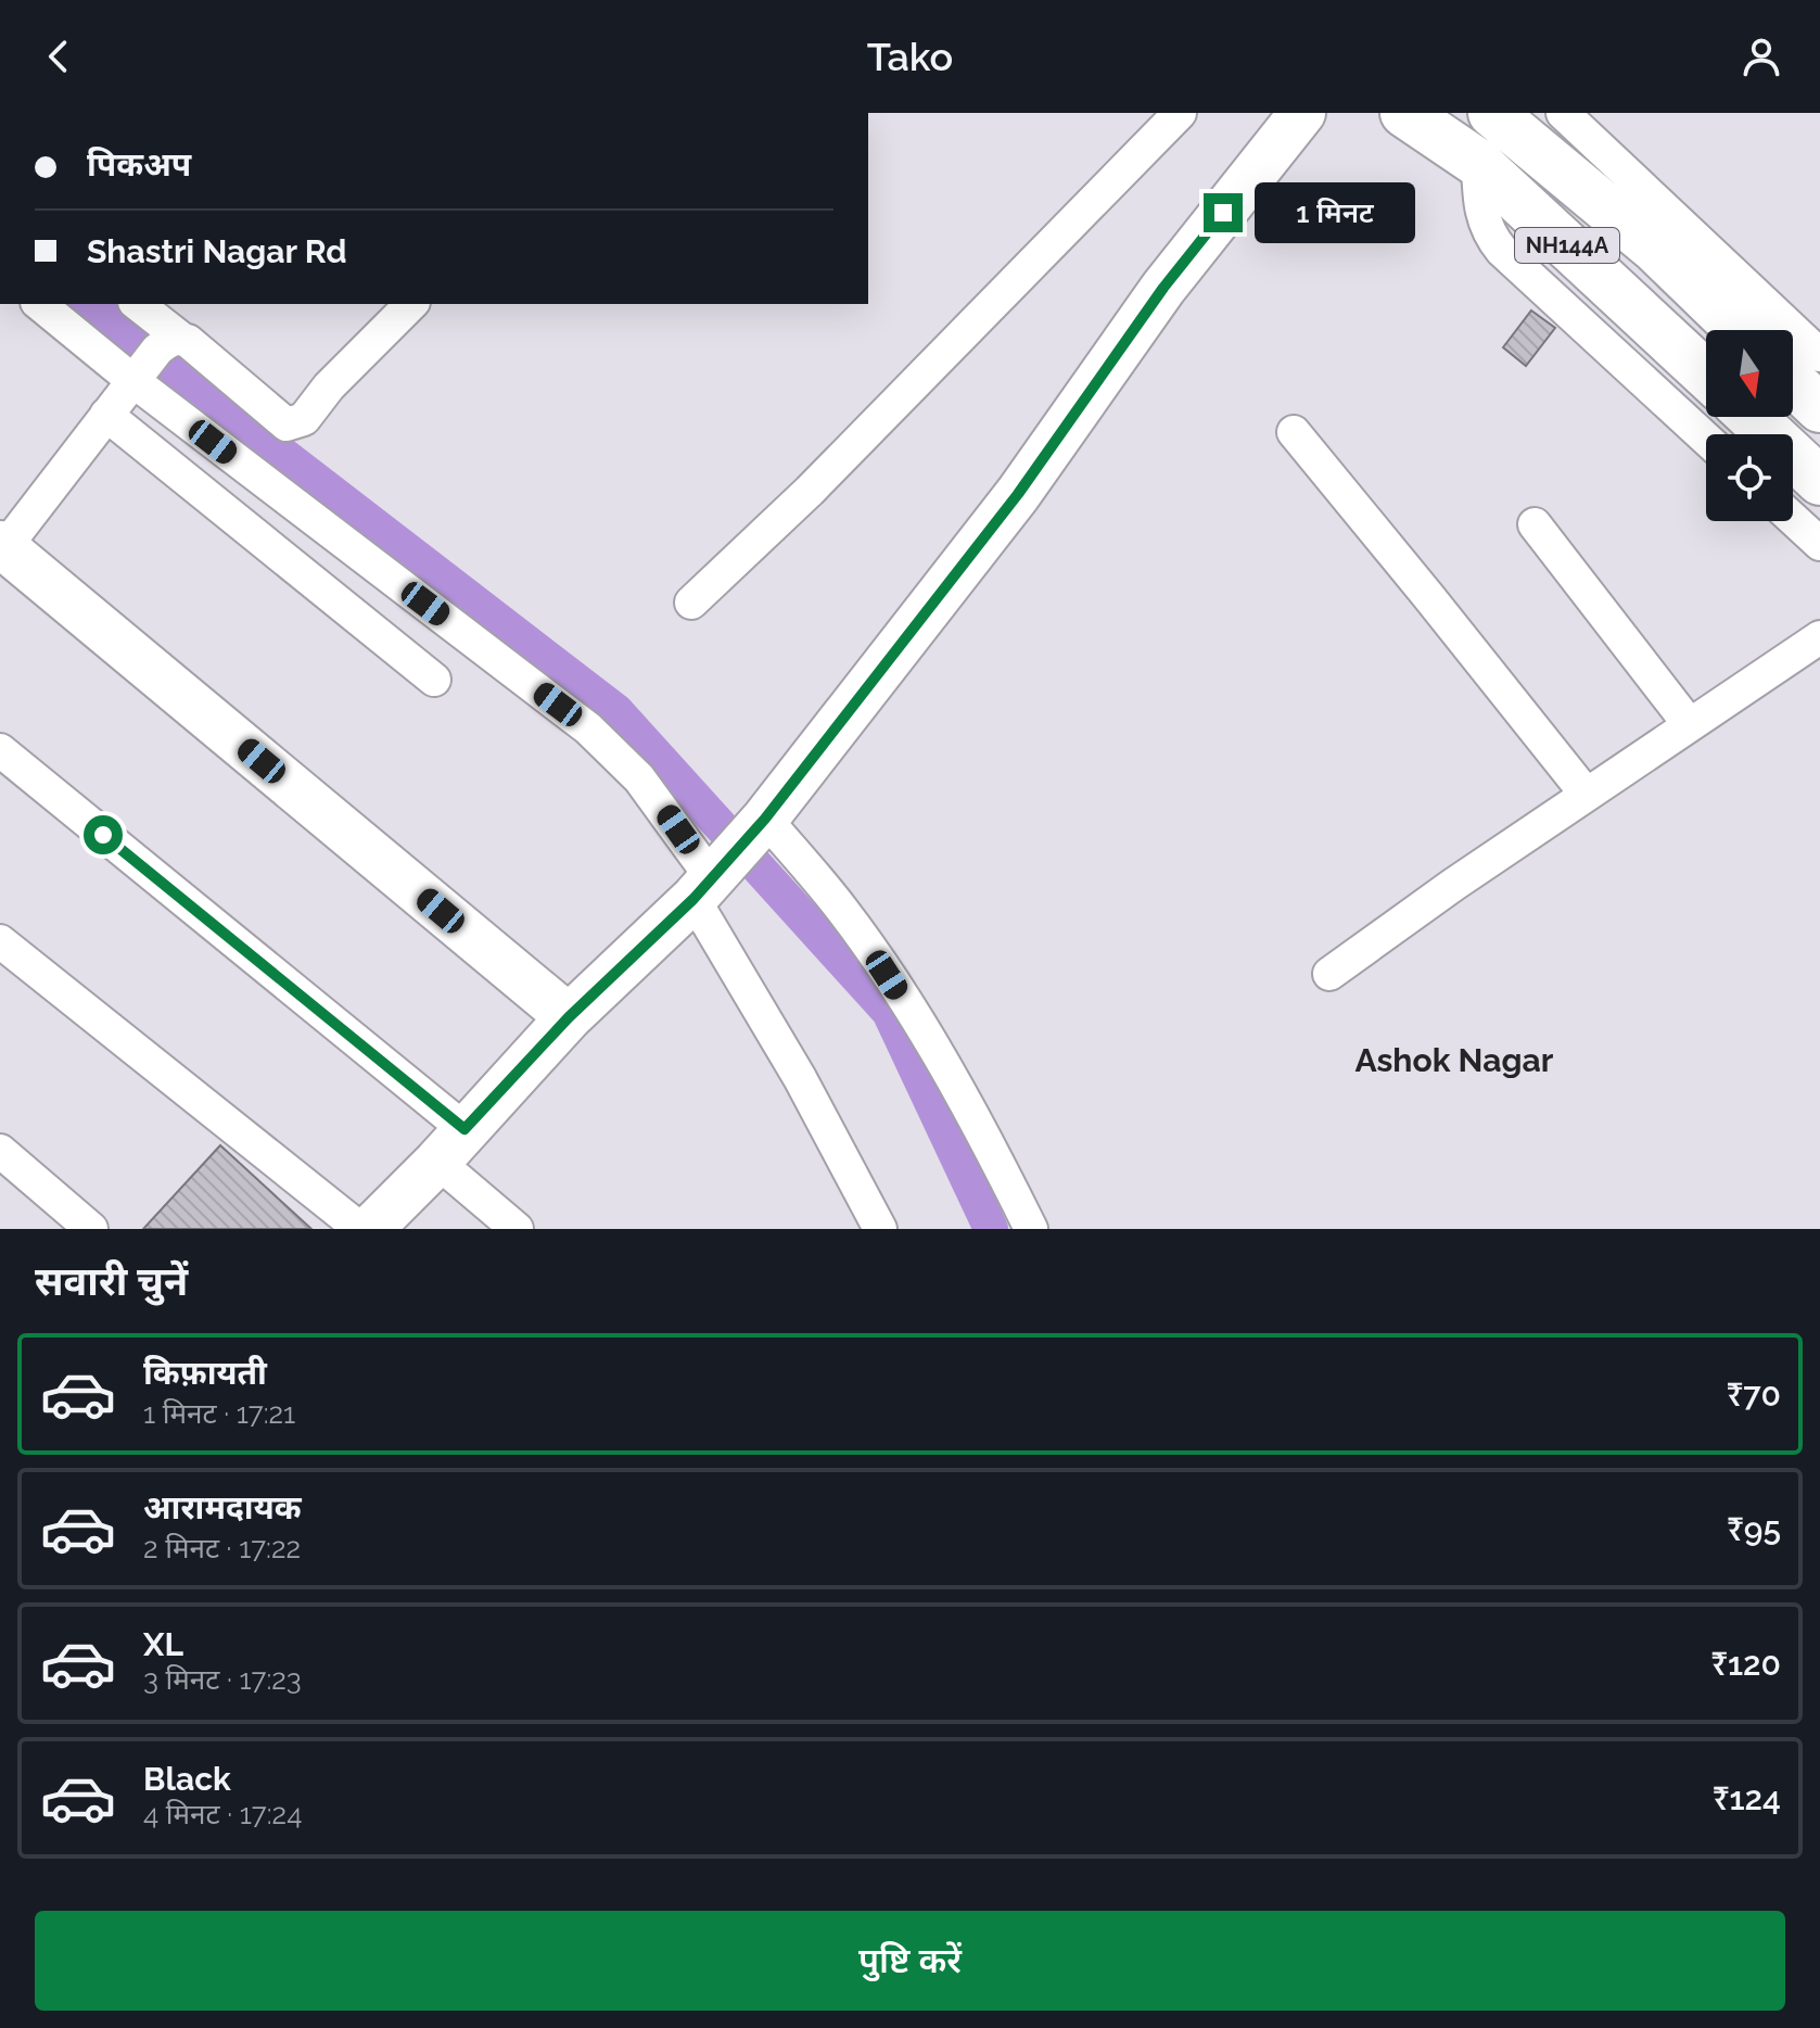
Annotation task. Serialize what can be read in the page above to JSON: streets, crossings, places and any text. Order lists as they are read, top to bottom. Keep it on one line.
{"streets":{"highway":["NH144A"]},"districts":["Ashok Nagar"],"north":"bottom","page":{"header":"Tako","banner":["पिकअप","Shastri Nagar Rd"],"bubble":"1 मिनट","heading":"सवारी चुनें","list":[{"name":"किफ़ायती","note":"1 मिनट · 17:21","value":"₹70"},{"name":"आरामदायक","note":"2 मिनट · 17:22","value":"₹95"},{"name":"XL","note":"3 मिनट · 17:23","value":"₹120"},{"name":"Black","note":"4 मिनट · 17:24","value":"₹124"}],"buttons":"पुष्टि करें"}}
